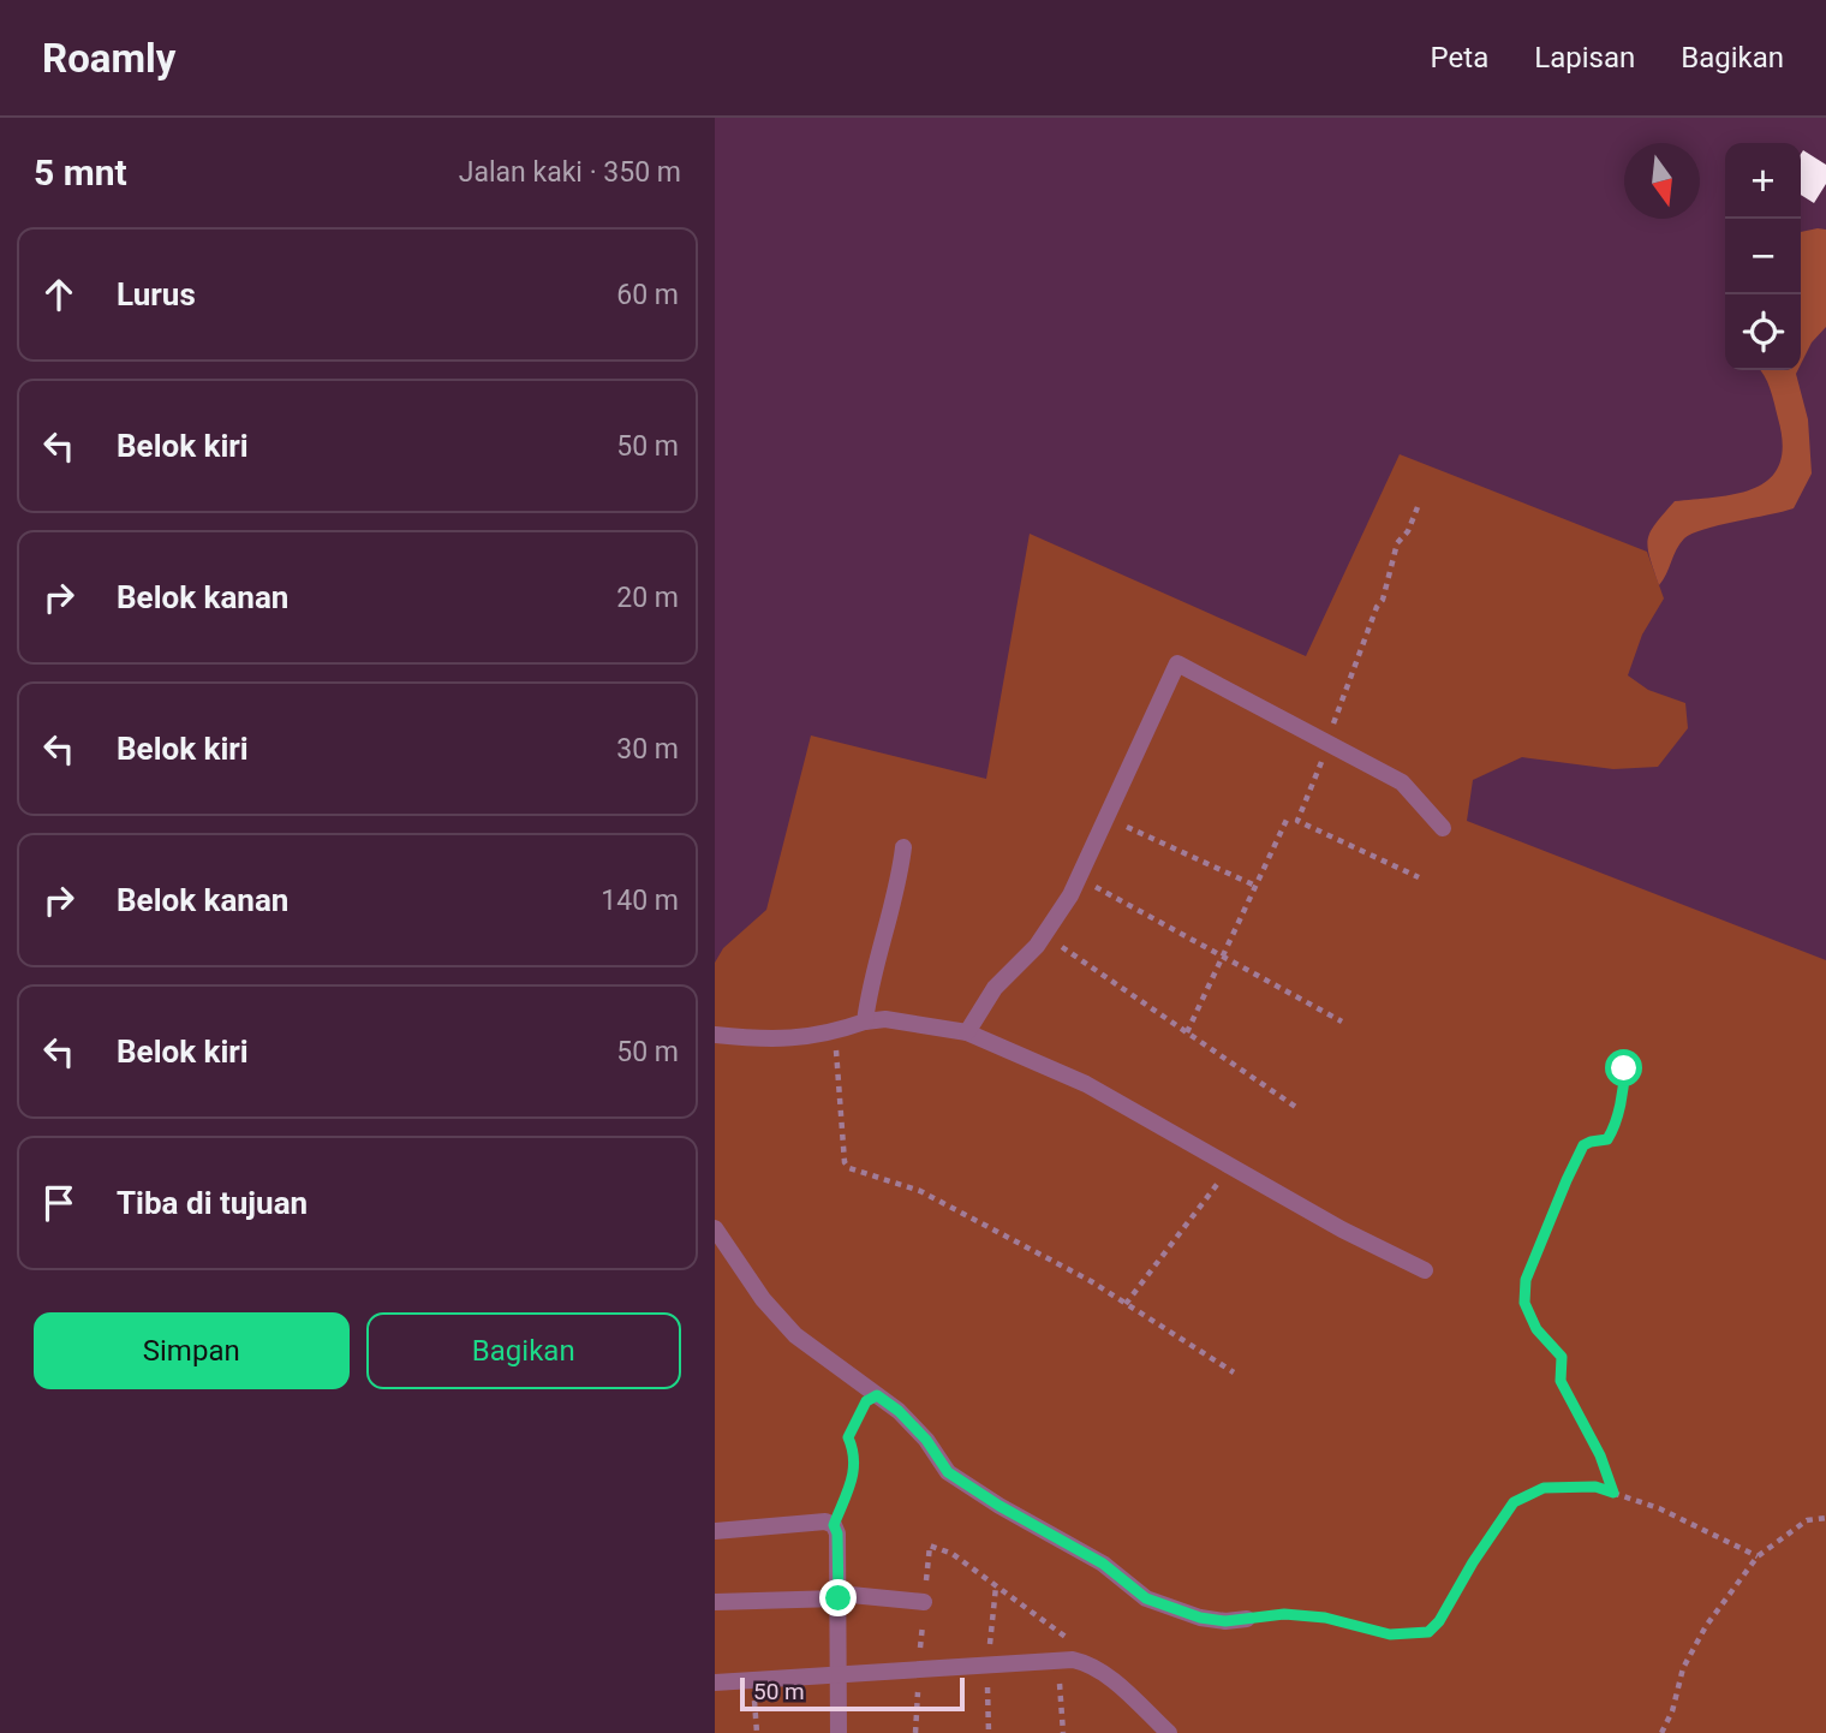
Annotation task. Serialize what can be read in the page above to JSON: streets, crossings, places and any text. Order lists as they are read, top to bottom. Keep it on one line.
{"scale_bar":"50 m","north":"bottom","page":{"header":"Roamly","nav":["Peta","Lapisan","Bagikan"],"heading":["5 mnt","Jalan kaki · 350 m"],"map_buttons":["+","−"],"list":[["Lurus","60 m"],["Belok kiri","50 m"],["Belok kanan","20 m"],["Belok kiri","30 m"],["Belok kanan","140 m"],["Belok kiri","50 m"],"Tiba di tujuan"],"buttons":["Simpan","Bagikan"],"scale":"50 m"}}
